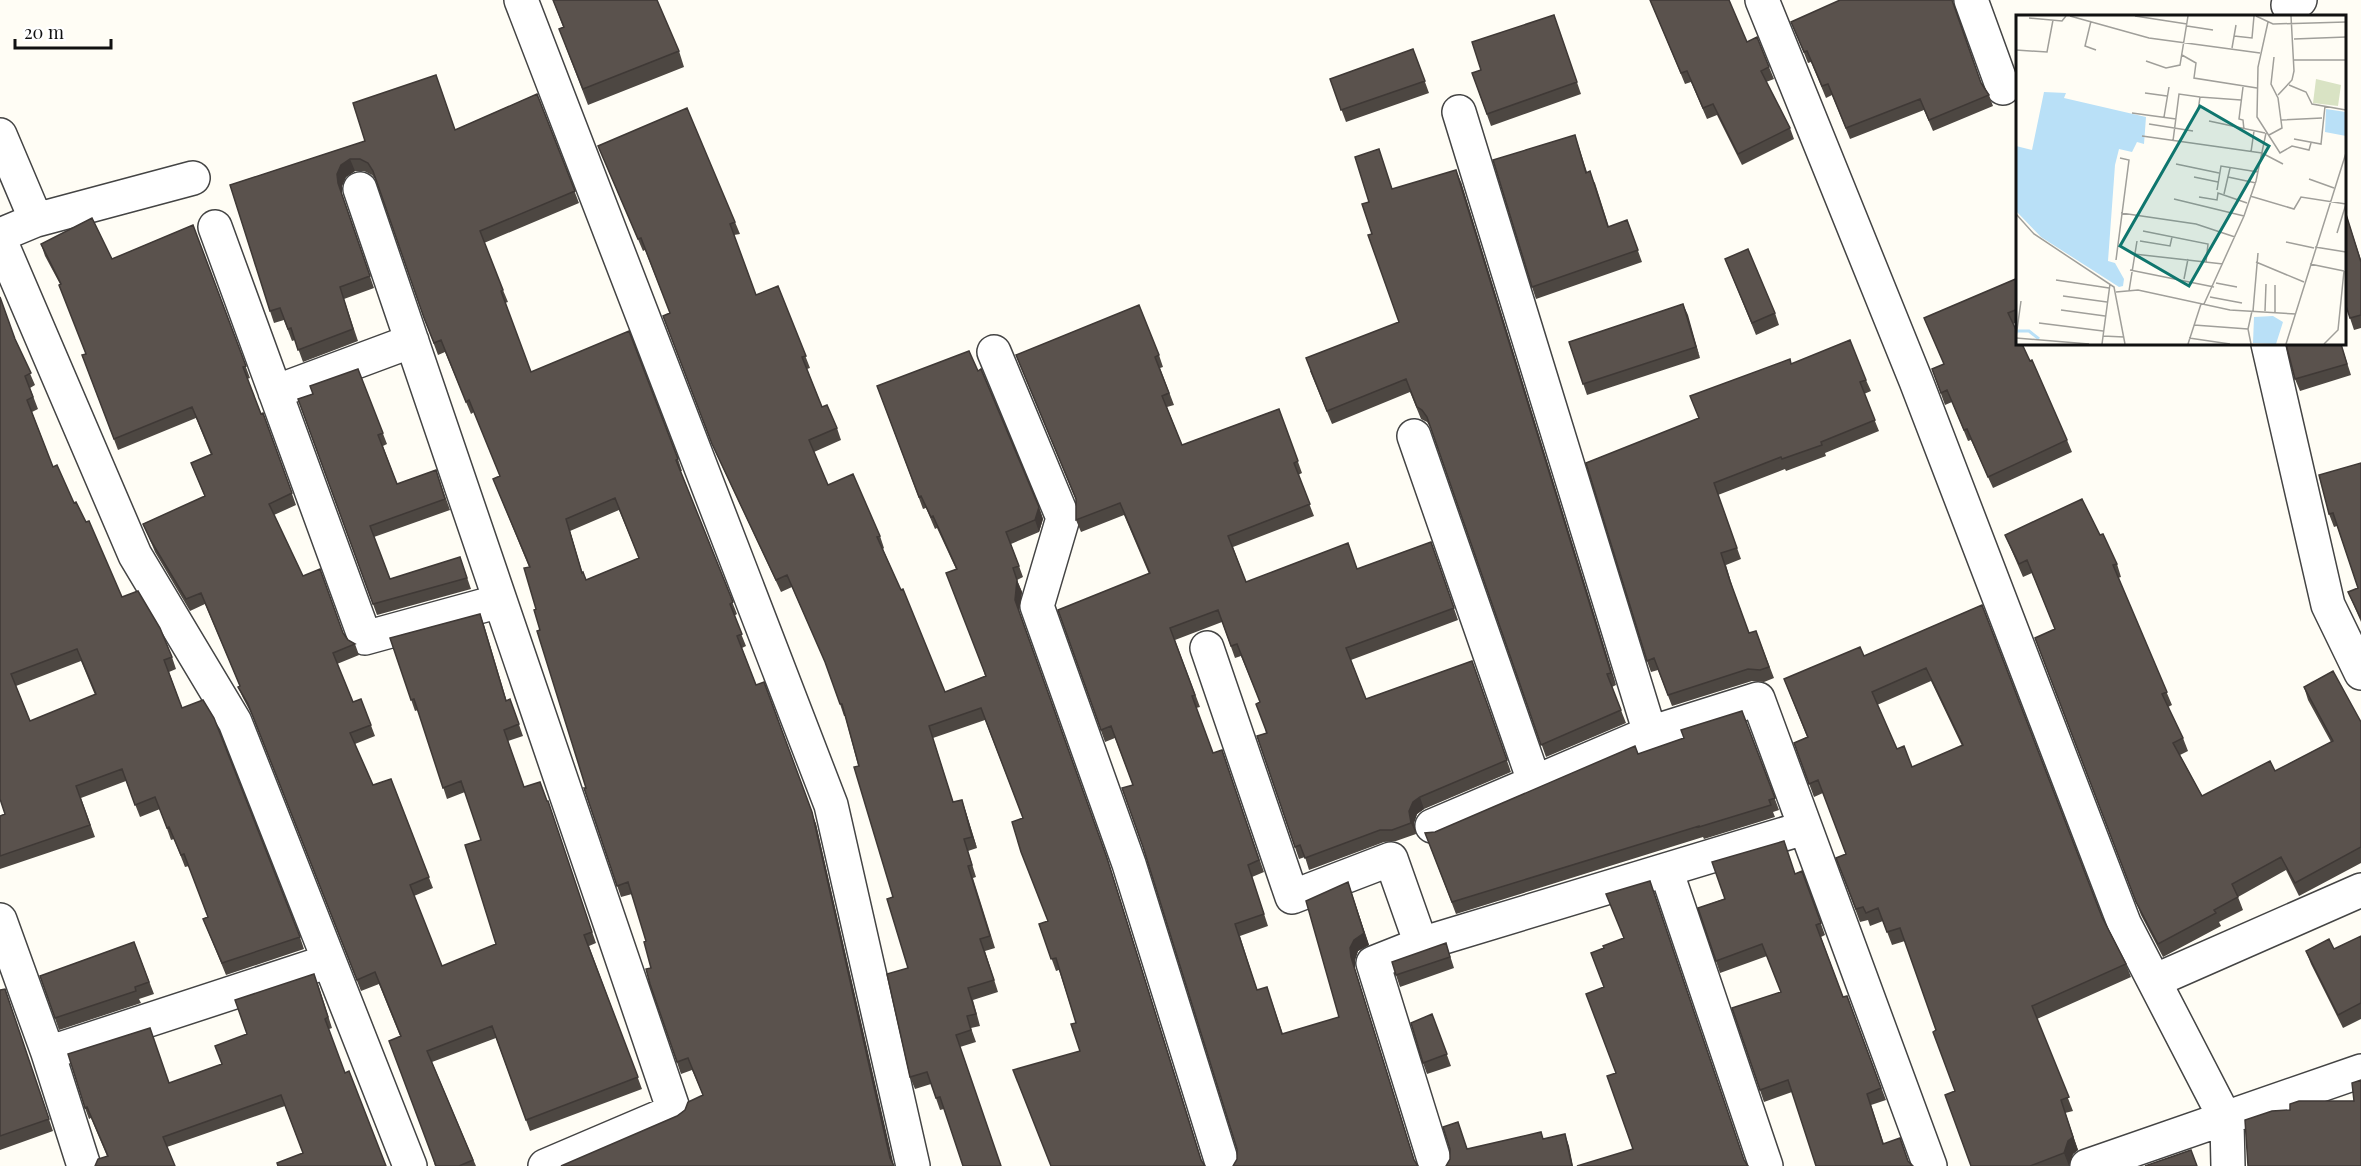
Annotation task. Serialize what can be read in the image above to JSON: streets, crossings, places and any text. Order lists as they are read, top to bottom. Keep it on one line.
{"scale_bar":"20 m"}
